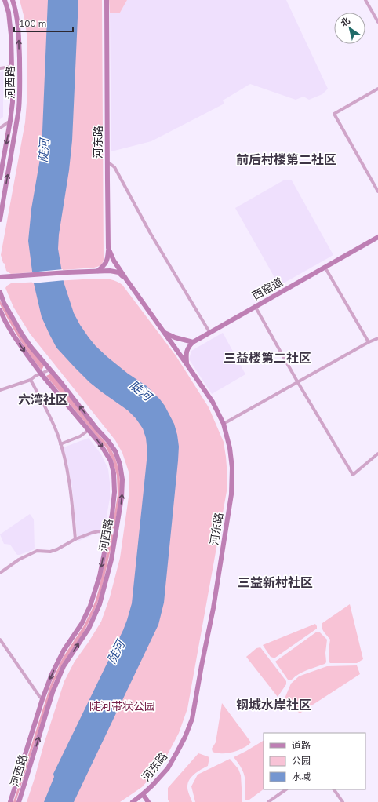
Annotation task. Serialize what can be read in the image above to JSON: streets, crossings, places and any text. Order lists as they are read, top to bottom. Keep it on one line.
{"streets":{"main road":["河西路","河东路","西窑道"]},"districts":["前后村楼第二社区","三益楼第二社区","六湾社区","三益新村社区","钢城水岸社区"],"water":["陡河"],"parks":["陡河带状公园"],"legend":["道路","公园","水域"],"scale_bar":"100 m","north":"top left"}
